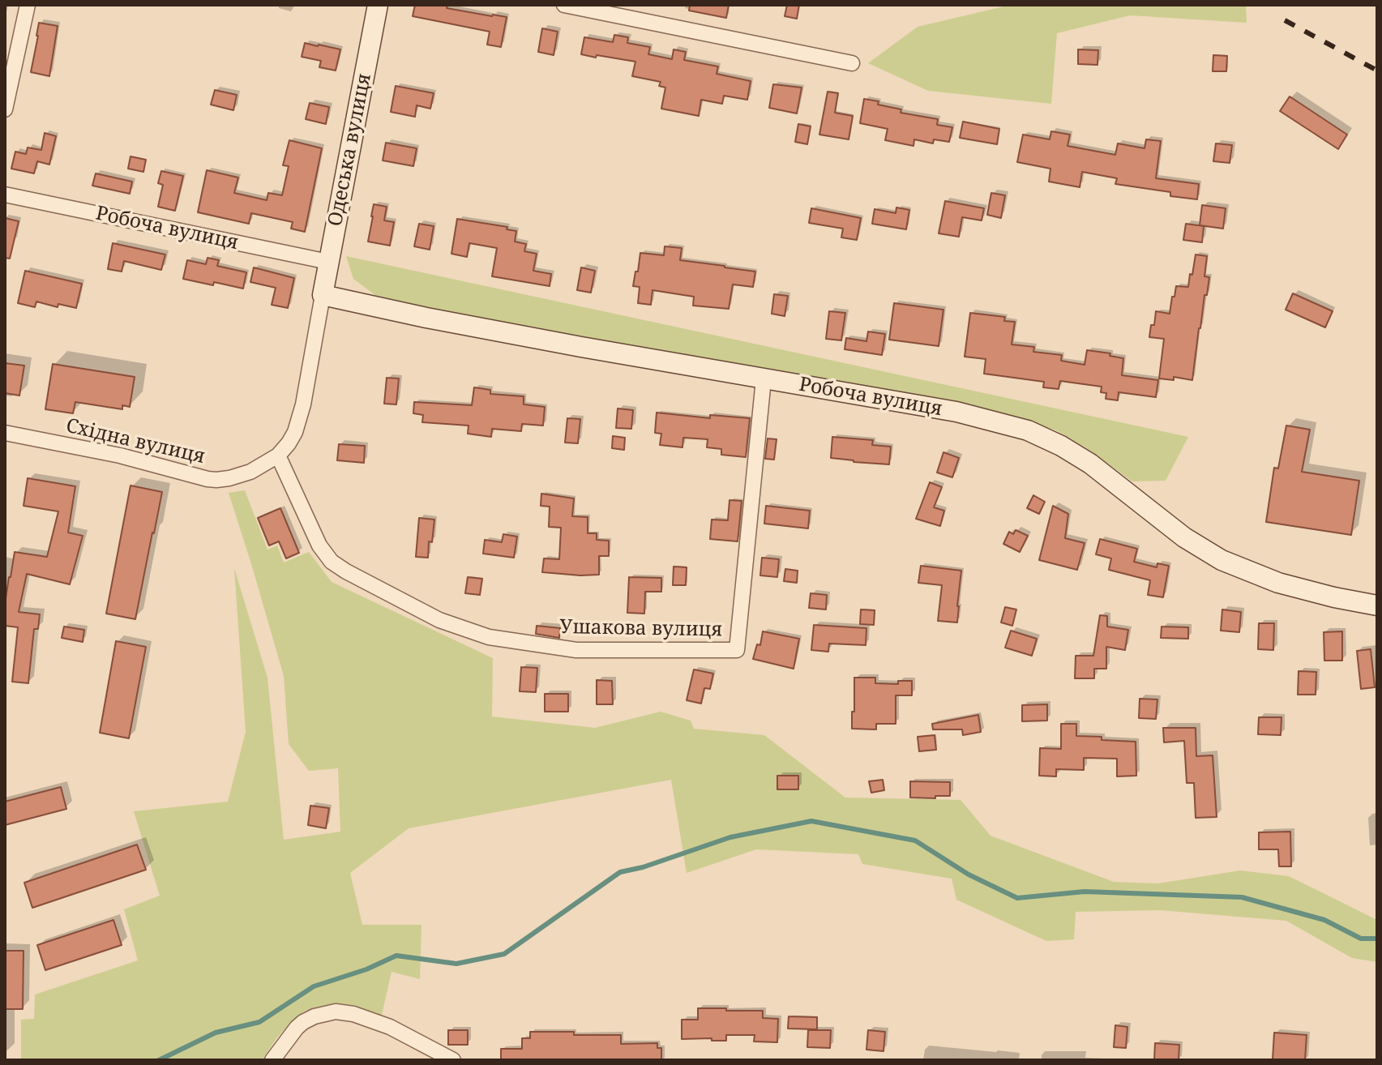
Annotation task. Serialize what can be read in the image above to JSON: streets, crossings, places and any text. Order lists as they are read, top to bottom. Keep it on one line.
{"streets":{"street":["Одеська вулиця","Робоча вулиця","Східна вулиця","Ушакова вулиця"]},"crossings":[["Одеська вулиця","Робоча вулиця"],["Одеська вулиця","Східна вулиця"],["Робоча вулиця","Східна вулиця"],["Робоча вулиця","Ушакова вулиця"],["Східна вулиця","Ушакова вулиця"]]}
